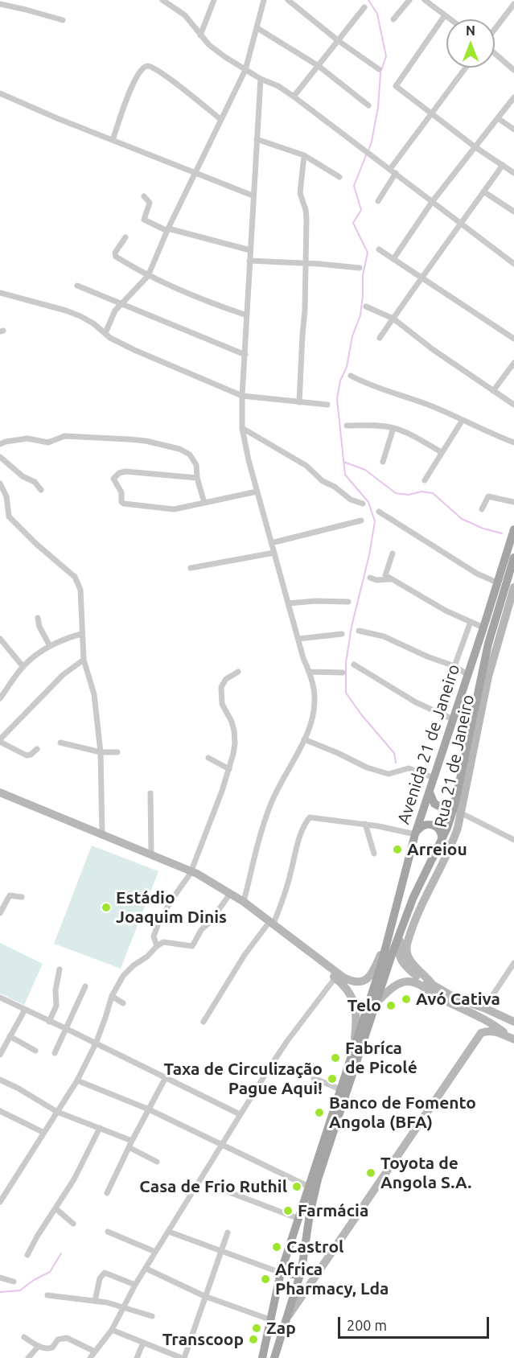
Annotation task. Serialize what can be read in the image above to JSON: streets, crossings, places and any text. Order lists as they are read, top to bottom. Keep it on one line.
{"streets":{"main road":["Avenida 21 de Janeiro"],"street":["Rua 21 de Janeiro"]},"places":["Arreiou","Estádio Joaquim Dinis","Avó Cativa","Telo","Fabríca de Picolé","Taxa de Circulização Pague Aqui!","Banco de Fomento Angola (BFA)","Toyota de Angola S.A.","Casa de Frio Ruthil","Farmácia","Castrol","Africa Pharmacy, Lda","Zap","Transcoop"],"scale_bar":"200 m","north":"top"}
